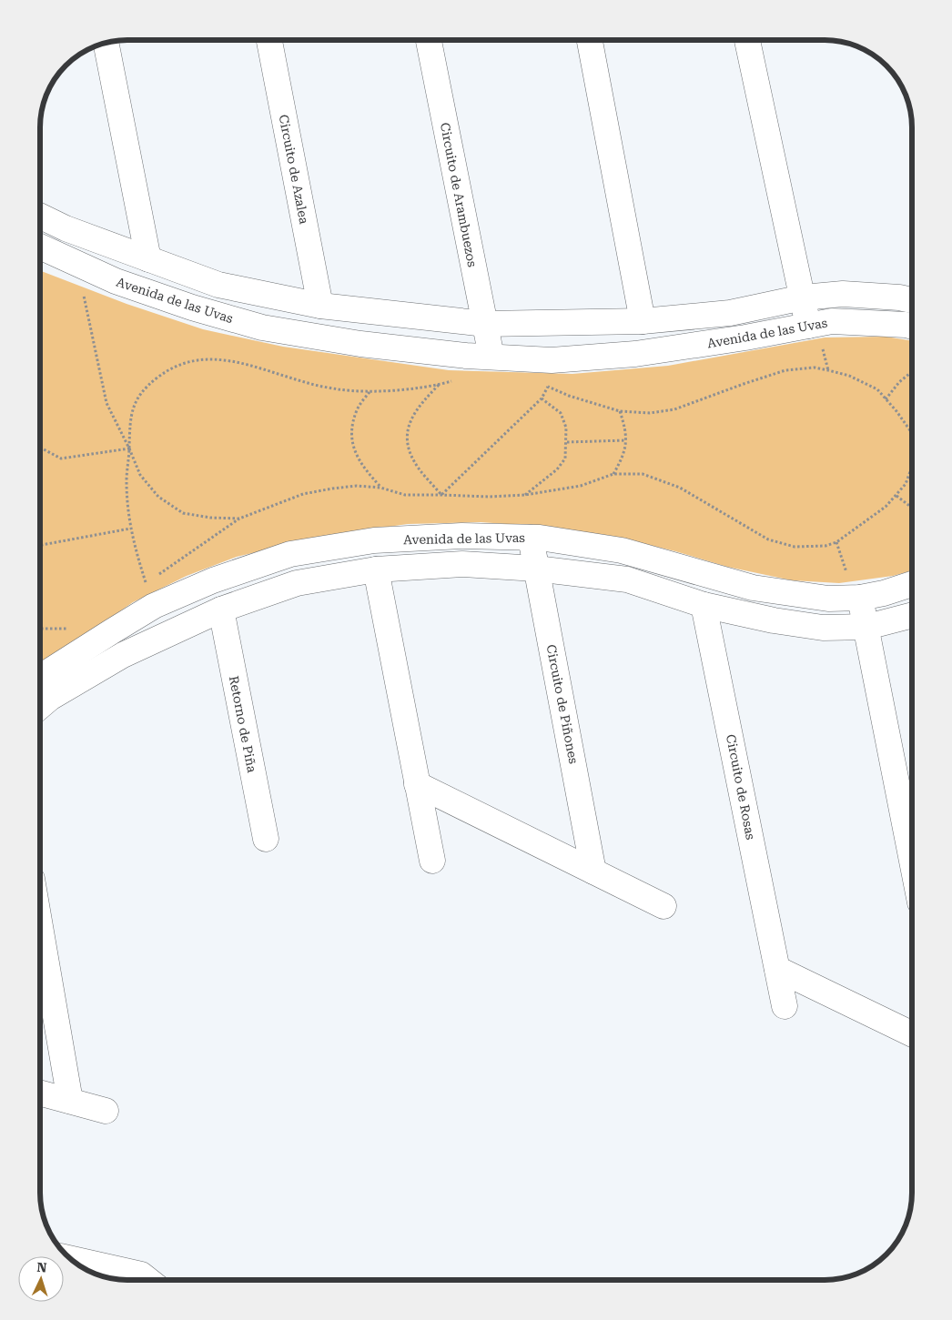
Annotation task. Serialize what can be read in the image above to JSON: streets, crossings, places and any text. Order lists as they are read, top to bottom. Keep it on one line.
{"streets":{"street":["Circuito de Azalea","Circuito de Arambuezos","Avenida de las Uvas","Circuito de Piñones","Retorno de Piña","Circuito de Rosas"]},"crossings":[["Circuito de Arambuezos","Avenida de las Uvas"],["Avenida de las Uvas","Circuito de Piñones"],["Avenida de las Uvas","Retorno de Piña"],["Avenida de las Uvas","Circuito de Rosas"]],"north":"top"}
